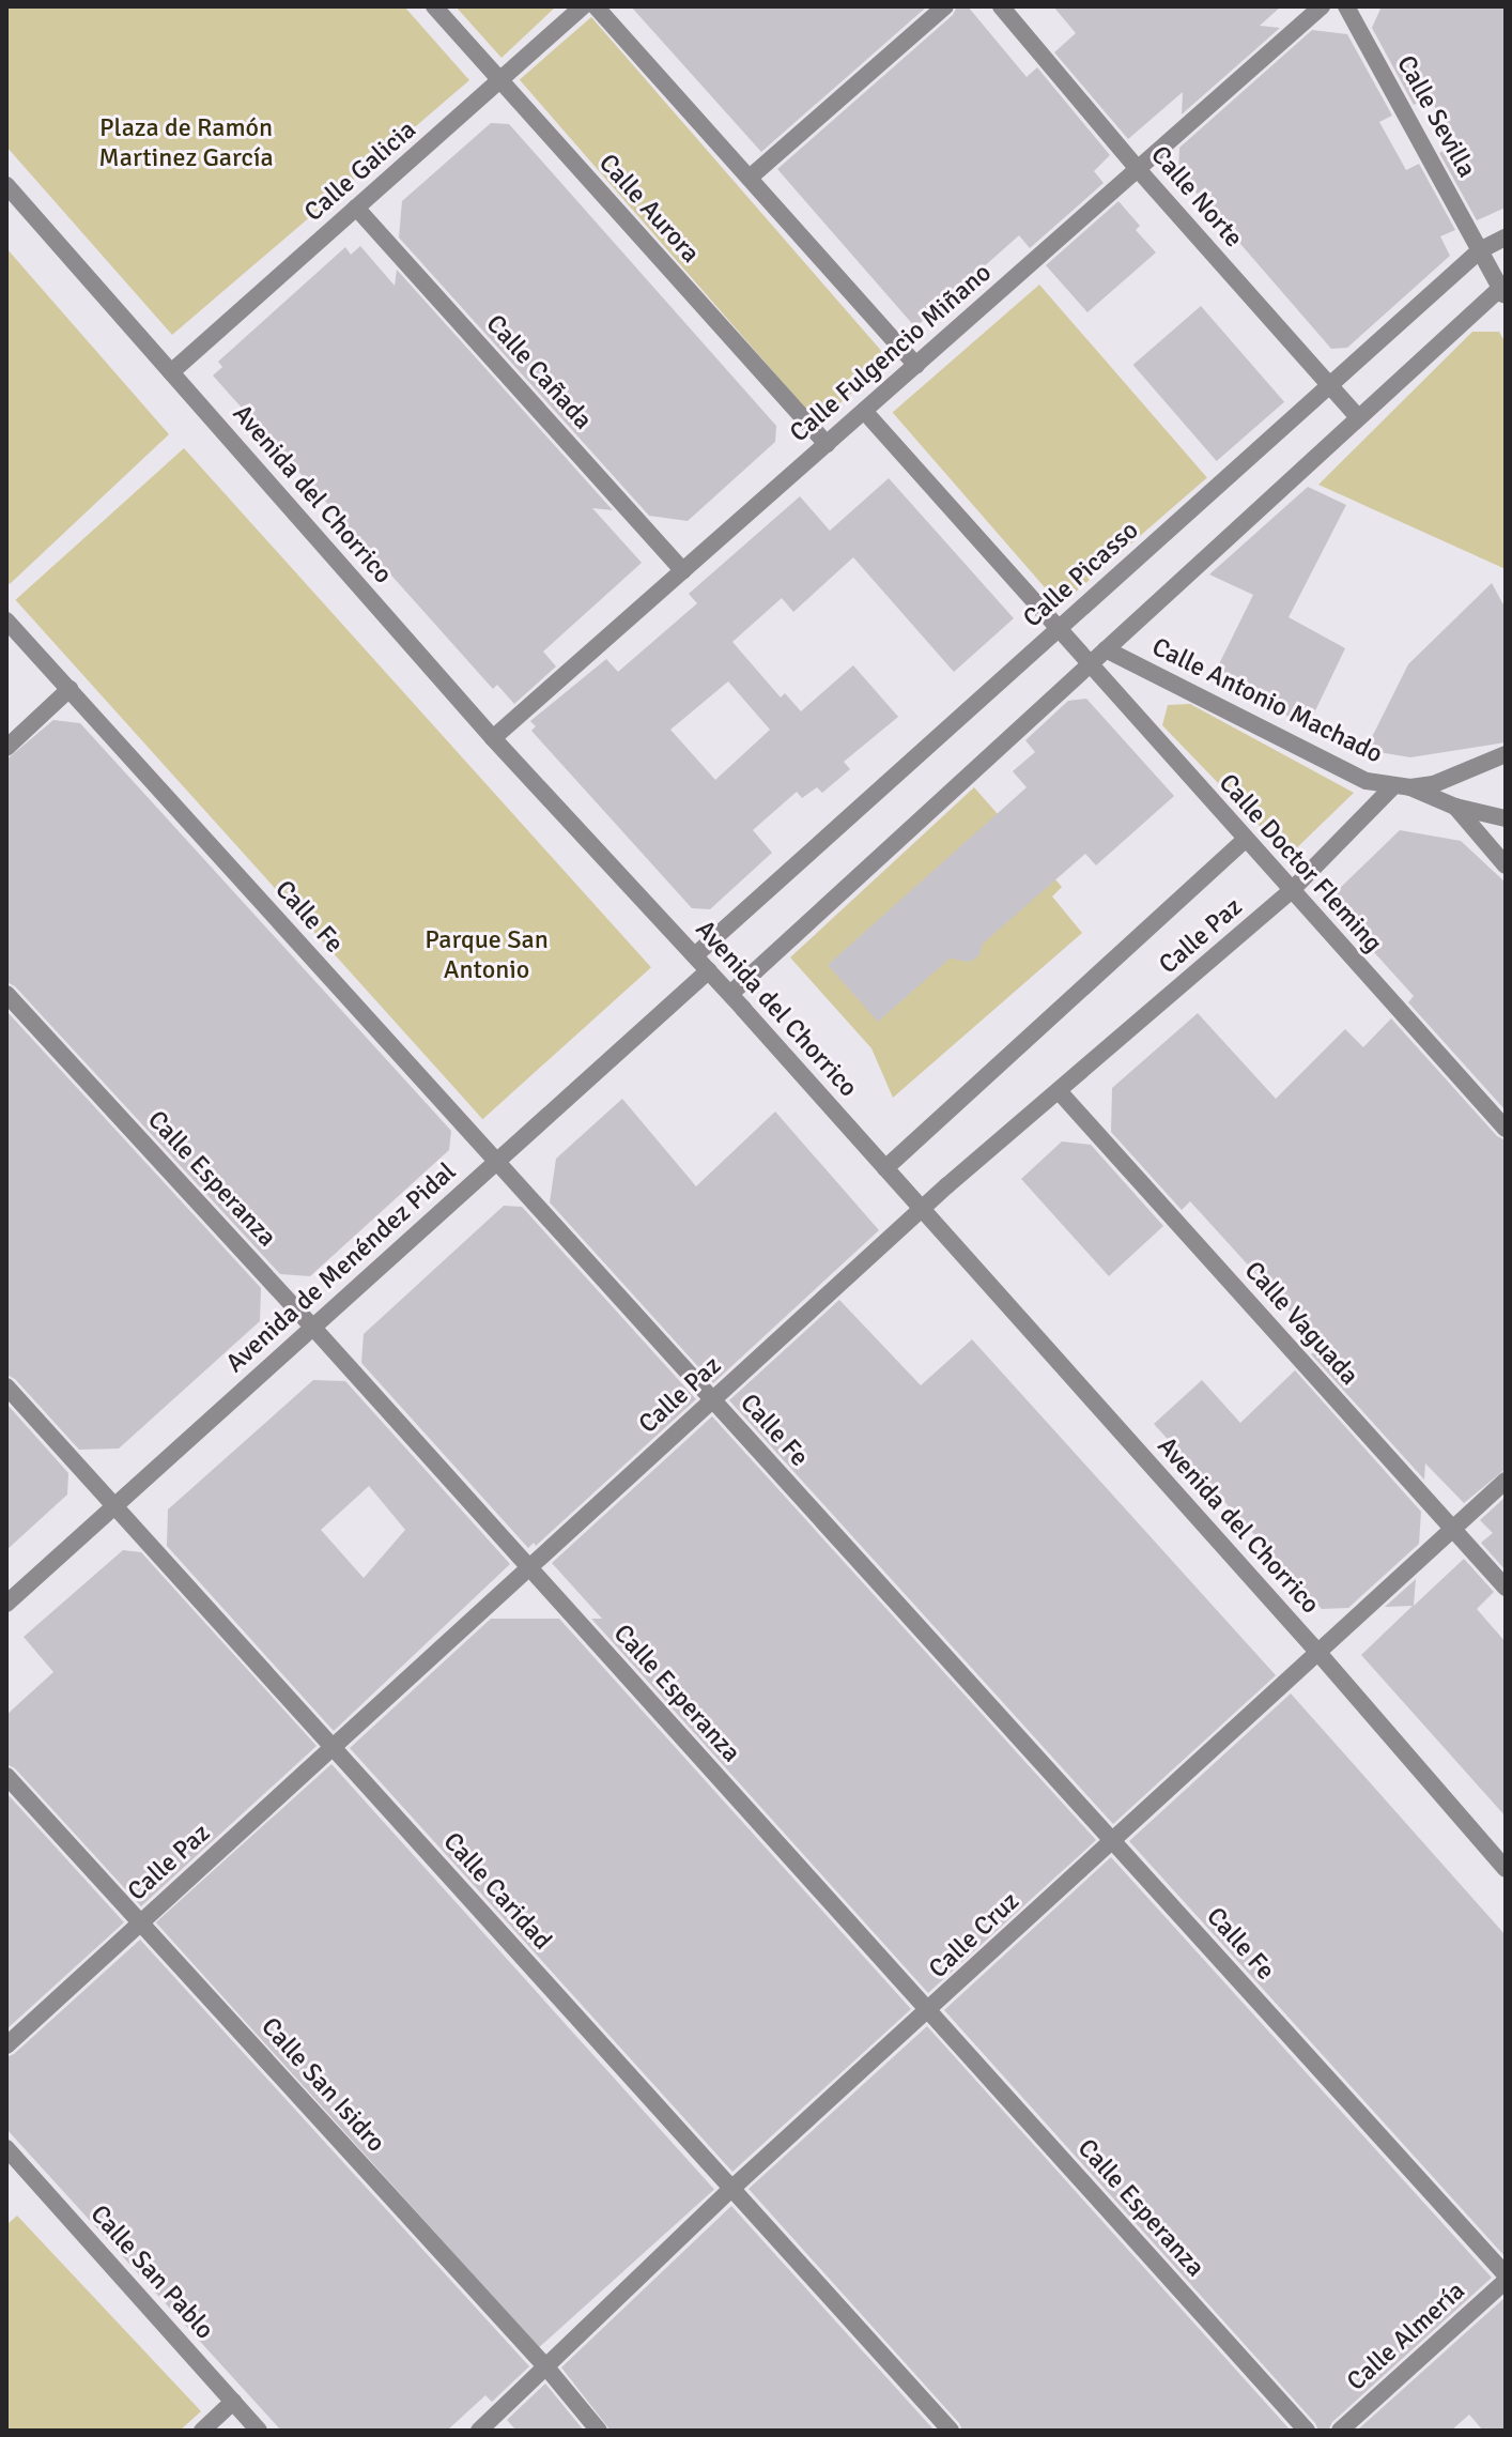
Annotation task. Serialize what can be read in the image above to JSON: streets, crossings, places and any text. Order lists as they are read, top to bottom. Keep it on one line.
{"streets":{"street":["Calle Sevilla","Calle Galicia","Calle Norte","Calle Aurora","Calle Fulgencio Miñano","Calle Cañada","Avenida del Chorrico","Calle Picasso","Calle Antonio Machado","Calle Doctor Fleming","Calle Fe","Calle Paz","Calle Esperanza","Avenida de Menéndez Pidal","Calle Vaguada","Calle Caridad","Calle Cruz","Calle San Isidro","Calle San Pablo","Calle Almería"]},"crossings":[["Calle Sevilla","Calle Picasso"],["Calle Galicia","Calle Aurora"],["Calle Galicia","Calle Cañada"],["Calle Galicia","Avenida del Chorrico"],["Calle Norte","Calle Fulgencio Miñano"],["Calle Norte","Calle Picasso"],["Calle Aurora","Calle Fulgencio Miñano"],["Calle Fulgencio Miñano","Calle Cañada"],["Calle Fulgencio Miñano","Avenida del Chorrico"],["Avenida del Chorrico","Calle Picasso"],["Avenida del Chorrico","Calle Paz"],["Avenida del Chorrico","Avenida de Menéndez Pidal"],["Avenida del Chorrico","Calle Cruz"],["Calle Picasso","Calle Doctor Fleming"],["Calle Antonio Machado","Calle Paz"],["Calle Doctor Fleming","Calle Paz"],["Calle Fe","Calle Paz"],["Calle Fe","Avenida de Menéndez Pidal"],["Calle Fe","Calle Cruz"],["Calle Paz","Calle Esperanza"],["Calle Paz","Calle Vaguada"],["Calle Paz","Calle Caridad"],["Calle Paz","Calle San Isidro"],["Calle Esperanza","Avenida de Menéndez Pidal"],["Calle Esperanza","Calle Cruz"],["Avenida de Menéndez Pidal","Calle Caridad"],["Calle Vaguada","Calle Cruz"],["Calle Caridad","Calle Cruz"],["Calle Cruz","Calle San Isidro"]],"parks":["Plaza de Ramón Martinez García","Parque San Antonio"]}
